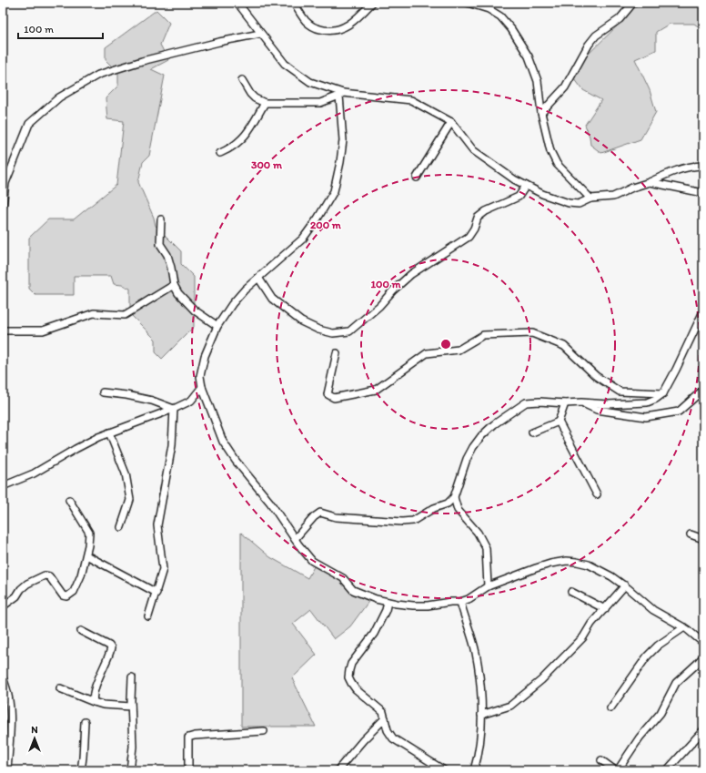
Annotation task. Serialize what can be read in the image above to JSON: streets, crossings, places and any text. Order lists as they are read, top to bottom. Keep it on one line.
{"scale_bar":"100 m","north":"top","rings":["300 m","200 m","100 m"]}
